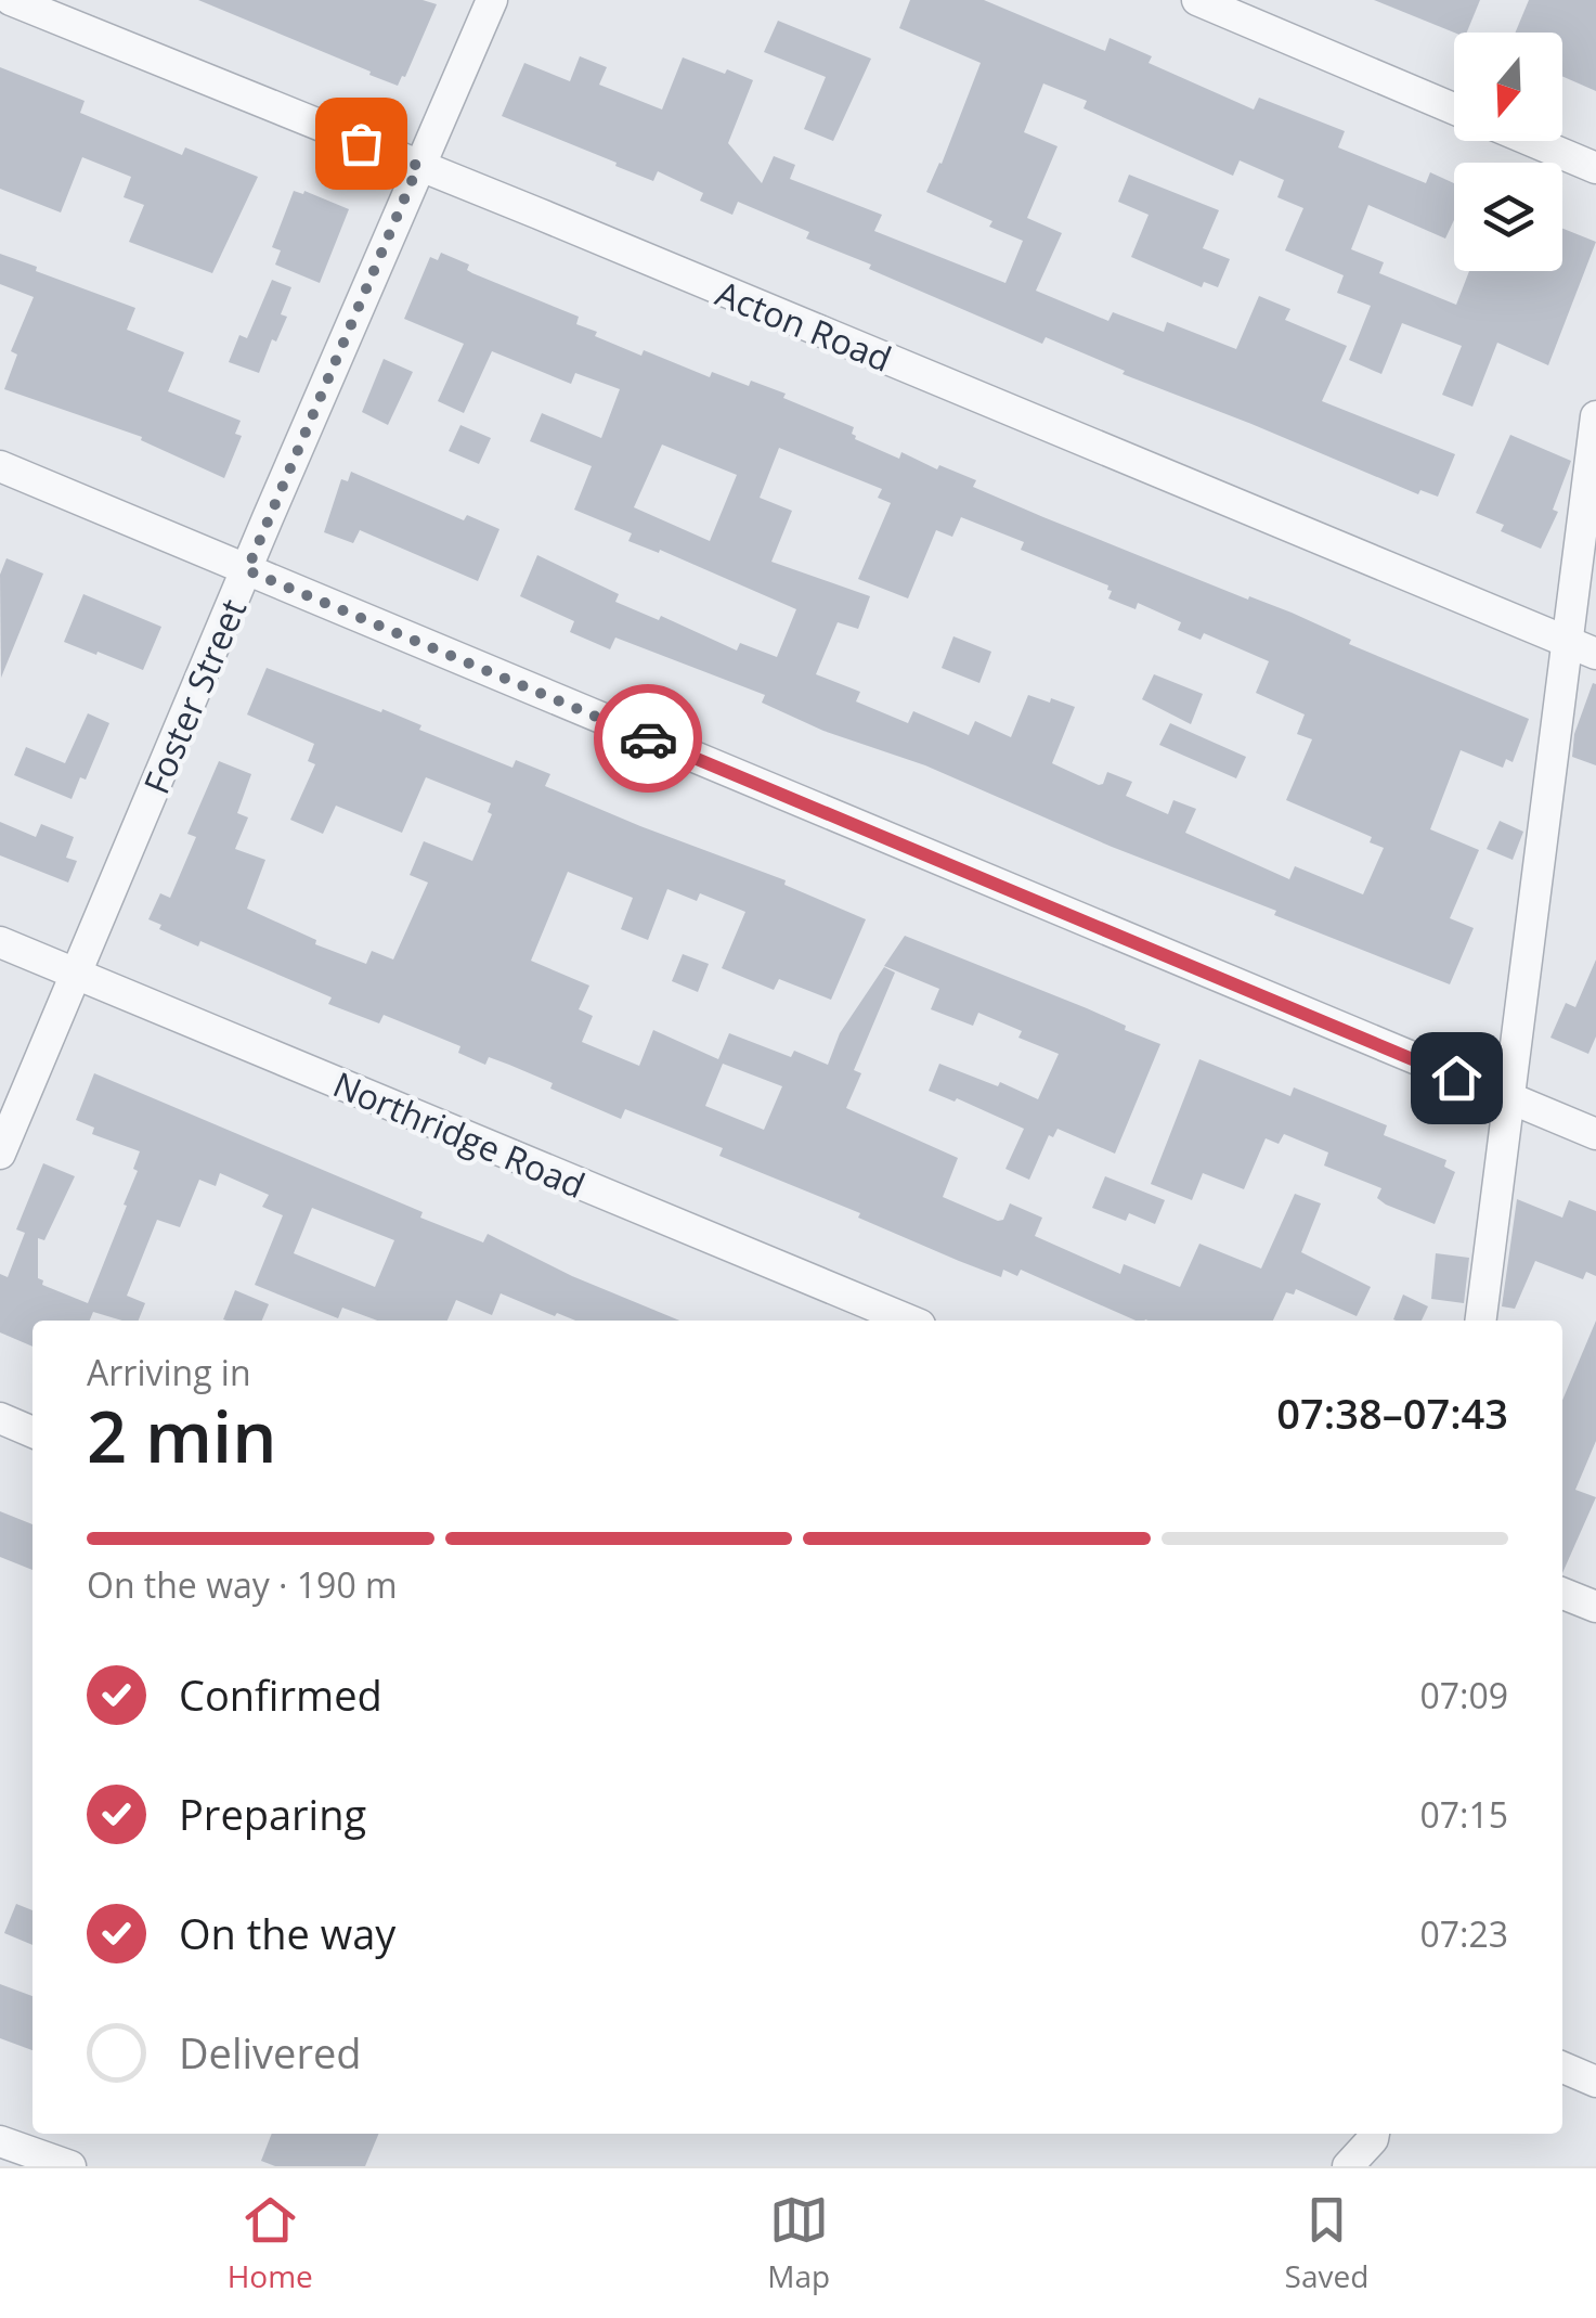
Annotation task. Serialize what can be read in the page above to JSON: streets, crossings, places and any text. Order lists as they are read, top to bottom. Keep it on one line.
{"streets":{"street":["Acton Road","Foster Street","Northridge Road"]},"crossings":[["Acton Road","Foster Street"],["Foster Street","Northridge Road"]],"north":"bottom","page":{"heading":["2 min","Arriving in","07:38–07:43"],"bar":"On the way · 190 m","list":[["Confirmed","07:09"],["Preparing","07:15"],["On the way","07:23"],"Delivered"],"tabs":["Home","Map","Saved"]}}
